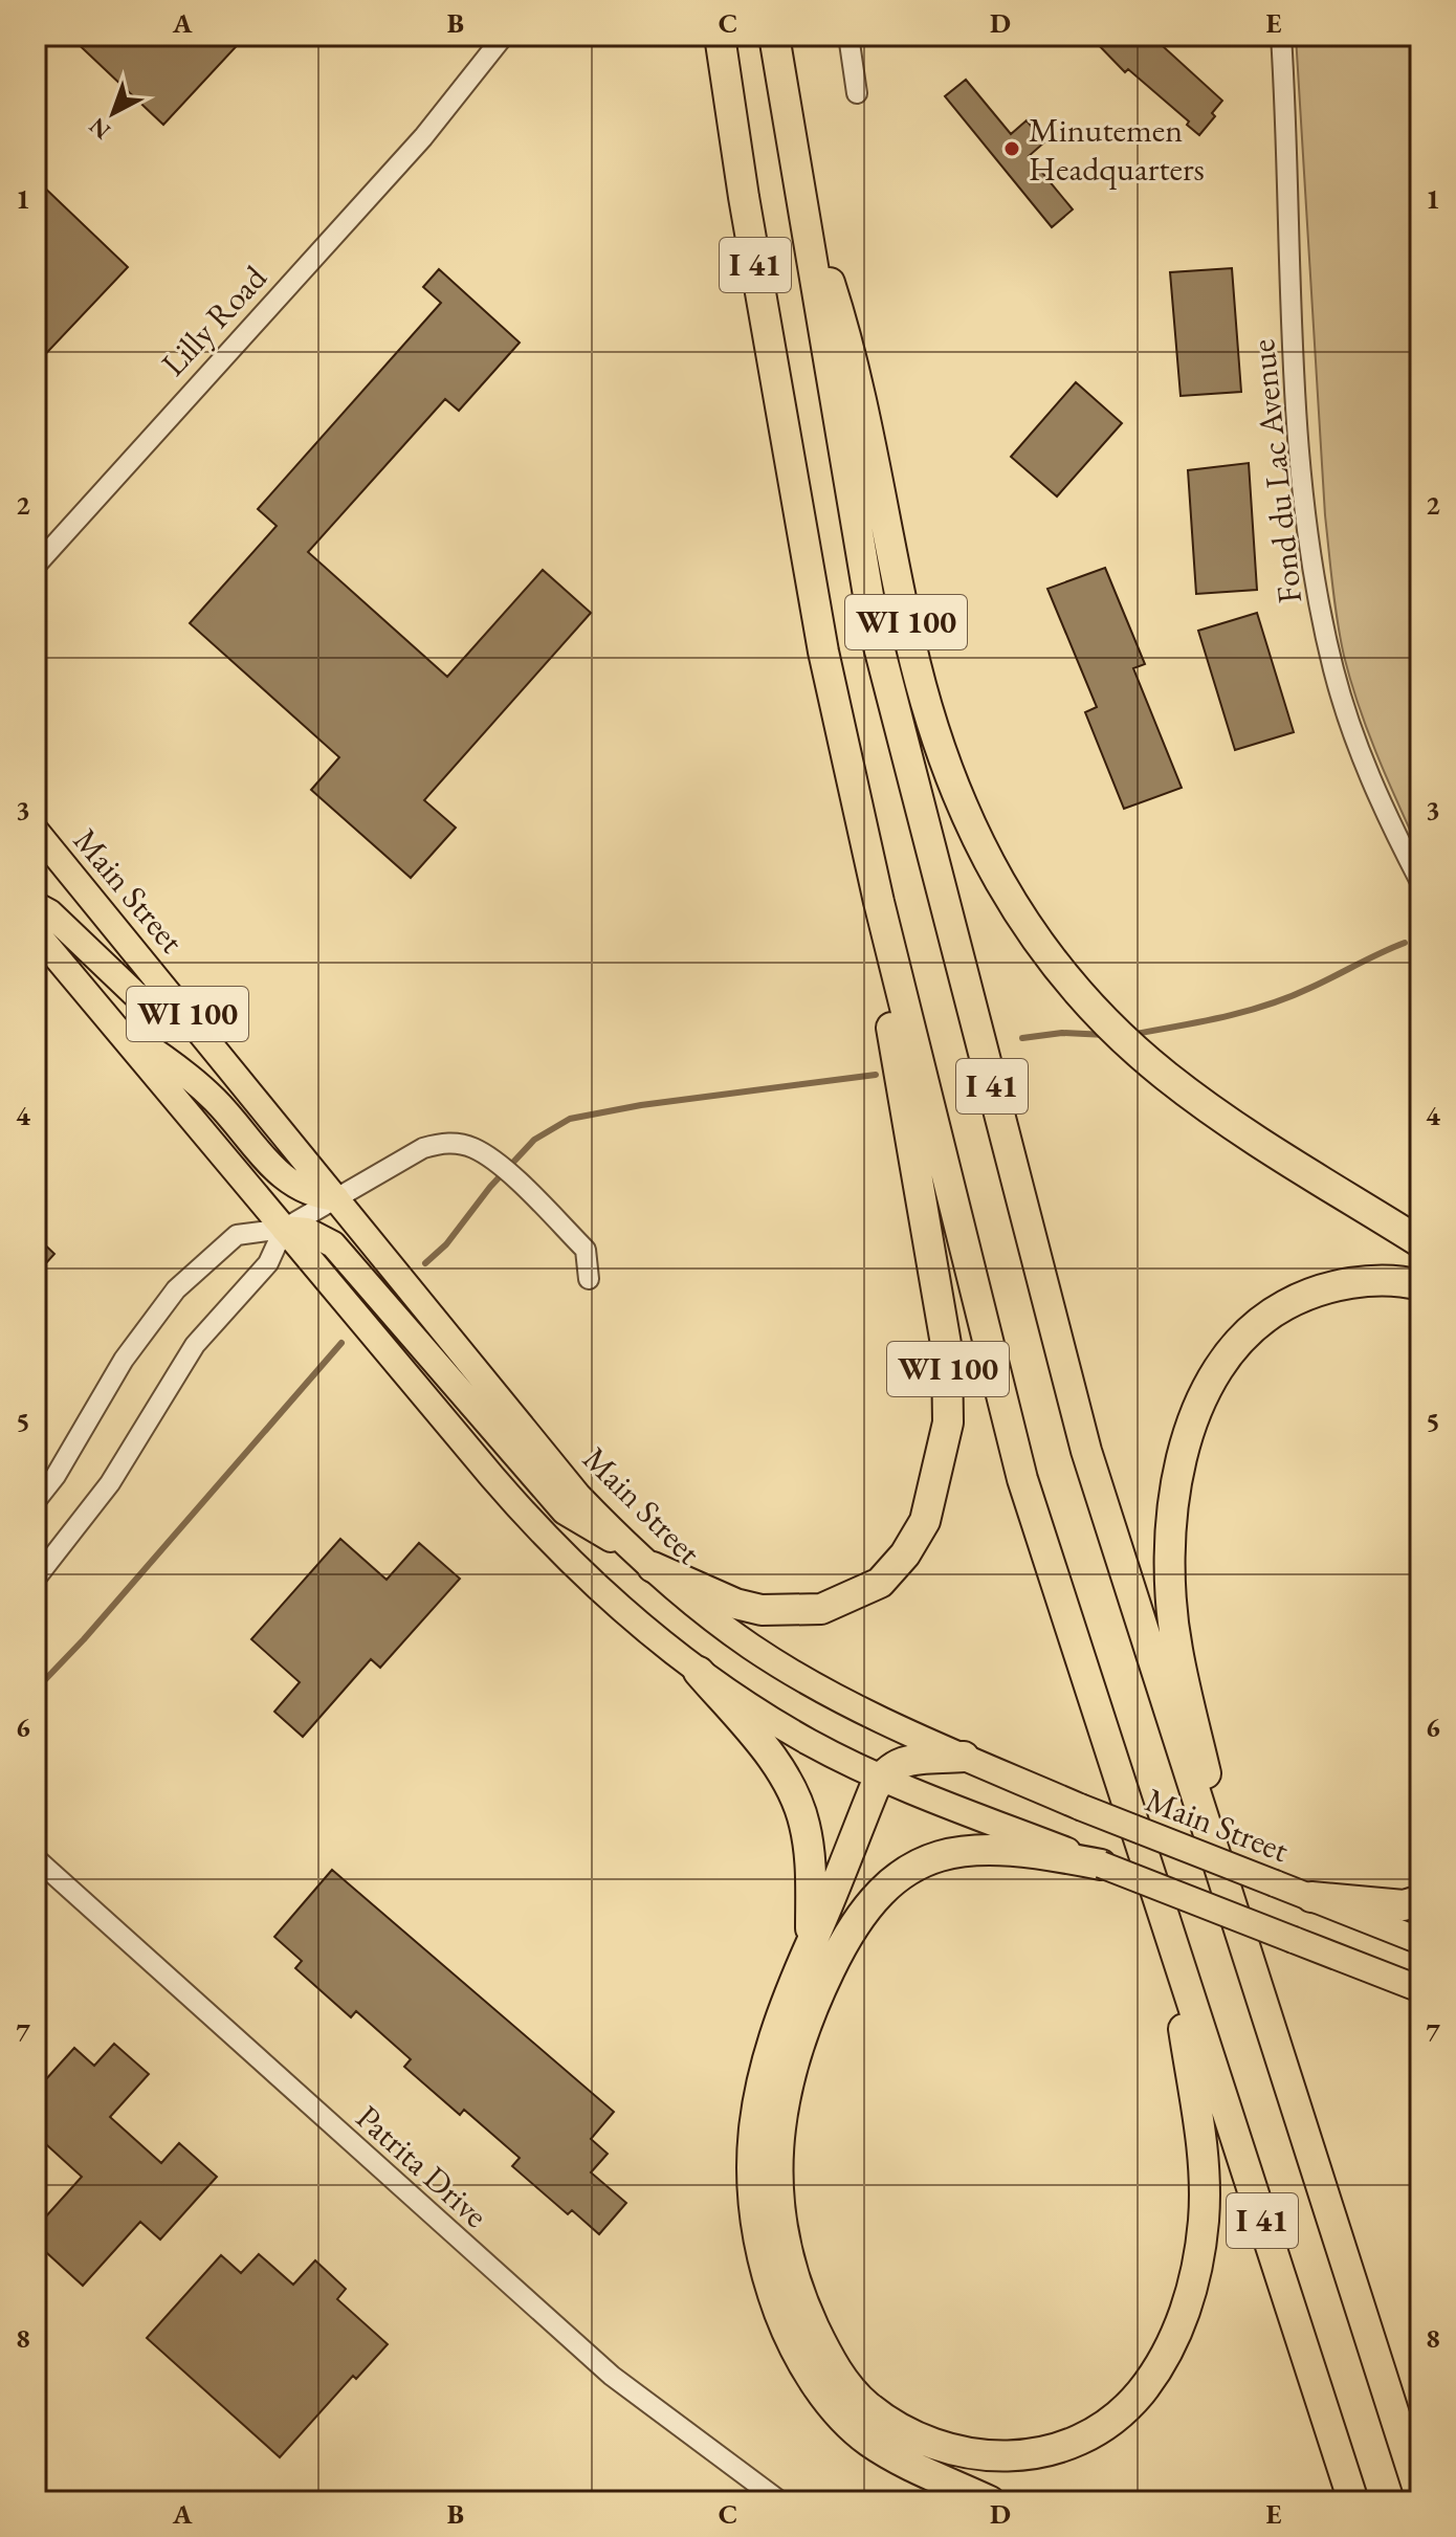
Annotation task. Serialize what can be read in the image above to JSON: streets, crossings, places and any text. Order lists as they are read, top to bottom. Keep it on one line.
{"streets":{"highway":["I 41","WI 100"],"main road":["Main Street"],"street":["Lilly Road","Fond du Lac Avenue","Patrita Drive"]},"crossings":[["I 41","WI 100"],["WI 100","Main Street"]],"places":["Minutemen Headquarters"],"north":"bottom left","grid":{"columns":["A","B","C","D","E"],"rows":["1","2","3","4","5","6","7","8"]}}
